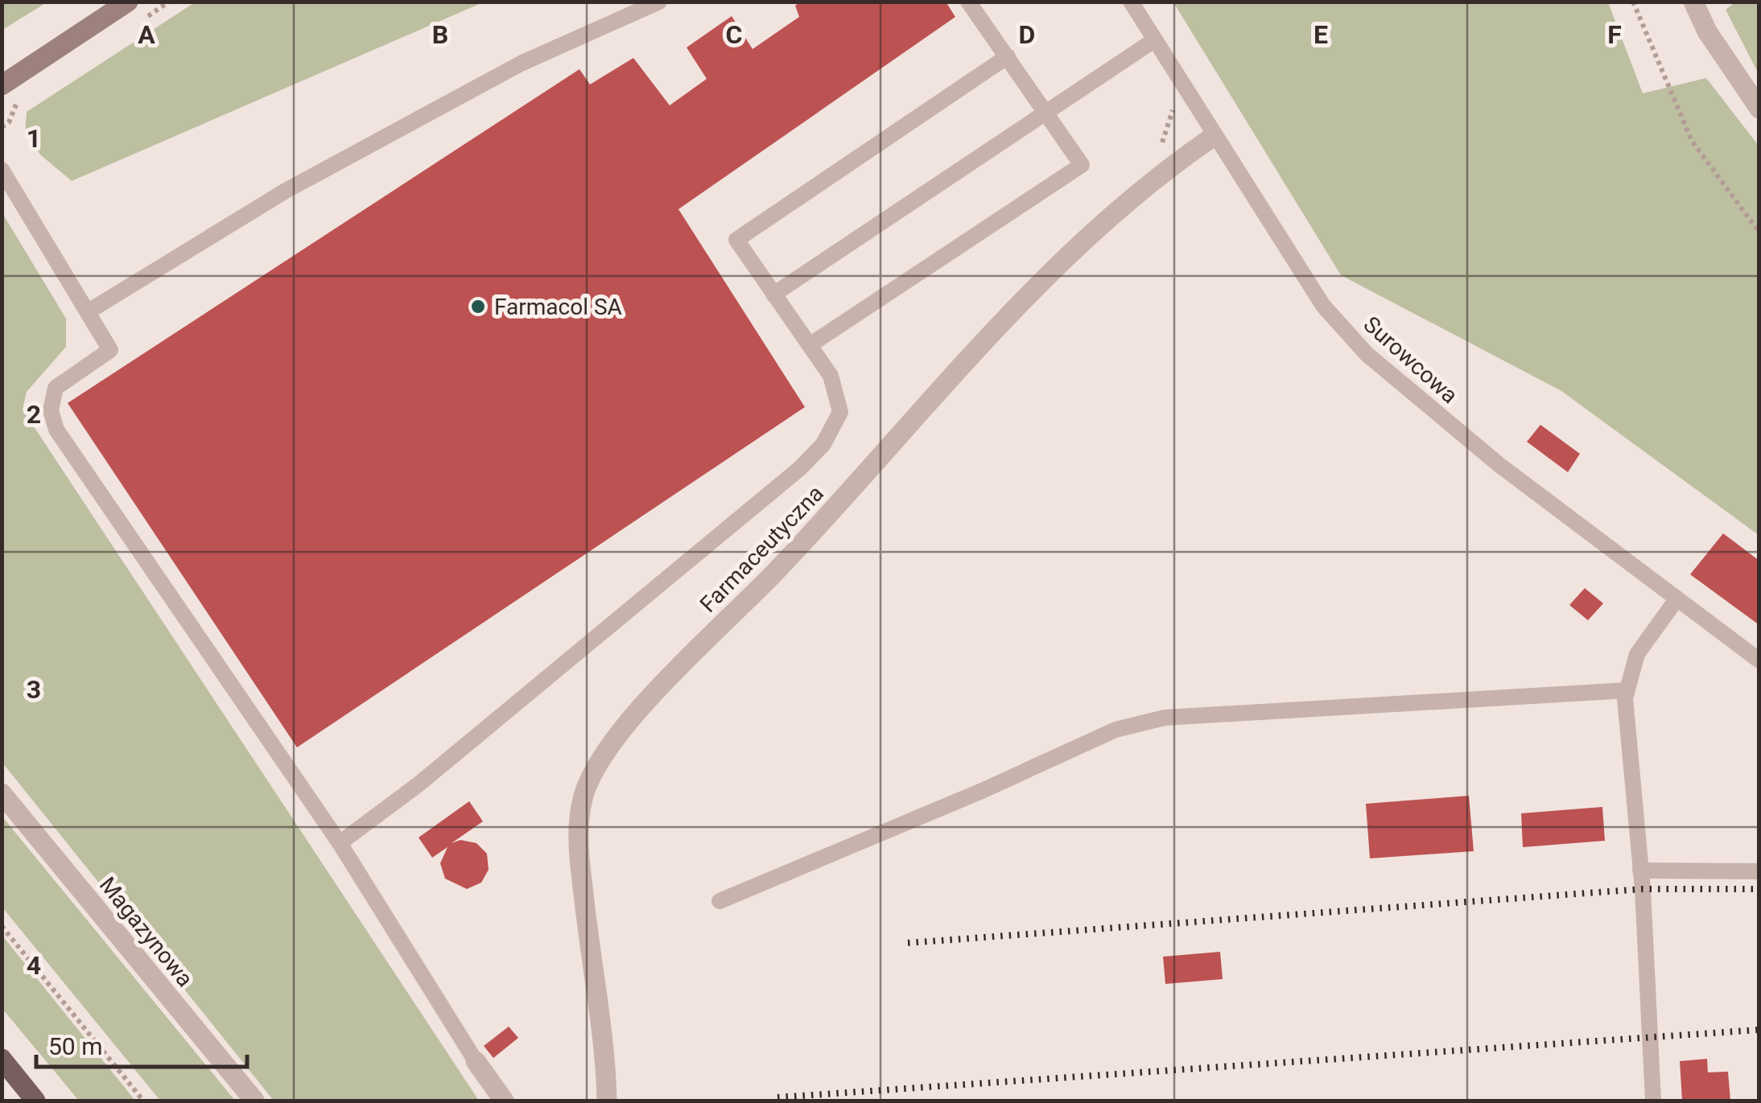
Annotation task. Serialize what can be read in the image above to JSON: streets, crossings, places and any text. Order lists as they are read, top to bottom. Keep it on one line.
{"streets":{"street":["Farmaceutyczna","Magazynowa"],"lane":["Surowcowa"]},"crossings":[["Surowcowa","Farmaceutyczna"]],"places":["Farmacol SA"],"scale_bar":"50 m","grid":{"columns":["A","B","C","D","E","F"],"rows":["1","2","3","4"]}}
